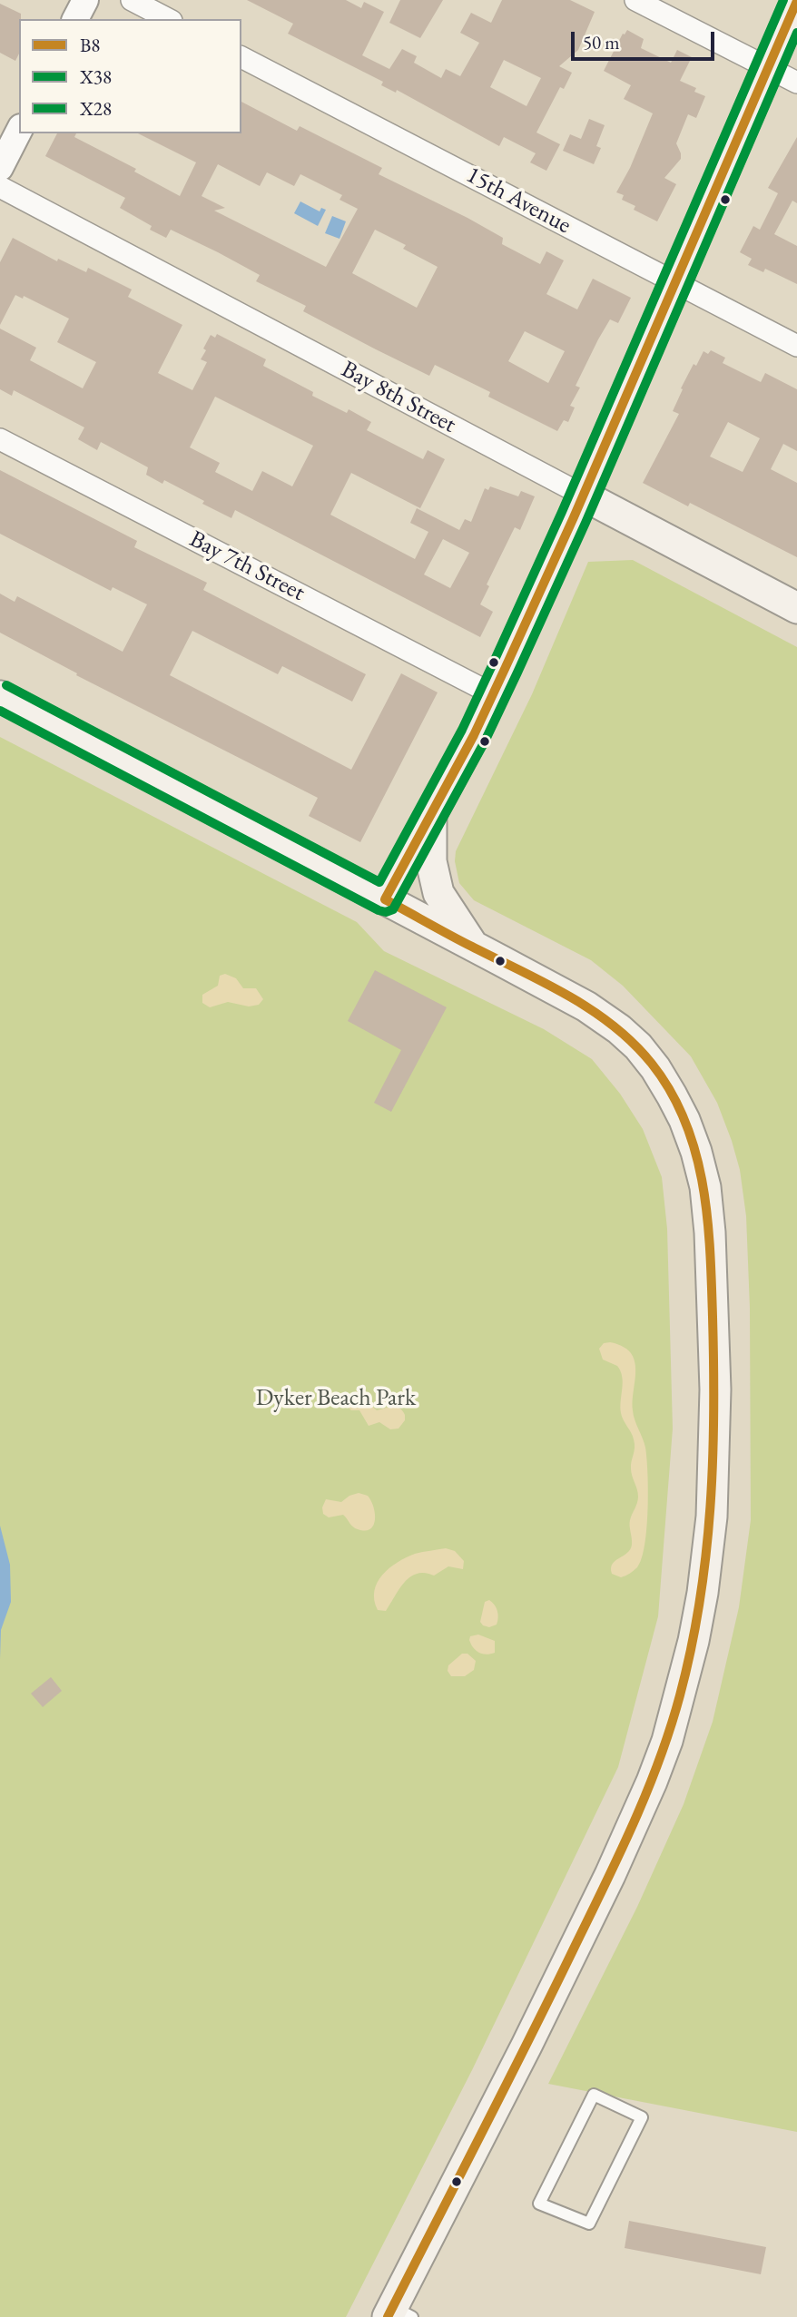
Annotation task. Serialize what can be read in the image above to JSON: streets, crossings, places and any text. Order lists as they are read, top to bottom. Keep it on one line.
{"streets":{"main road":["Bay 8th Street"],"street":["15th Avenue","Bay 7th Street"]},"parks":["Dyker Beach Park"],"lines":["transit line X28","transit line B8","transit line X38"],"legend":["B8","X38","X28"],"scale_bar":"50 m"}
